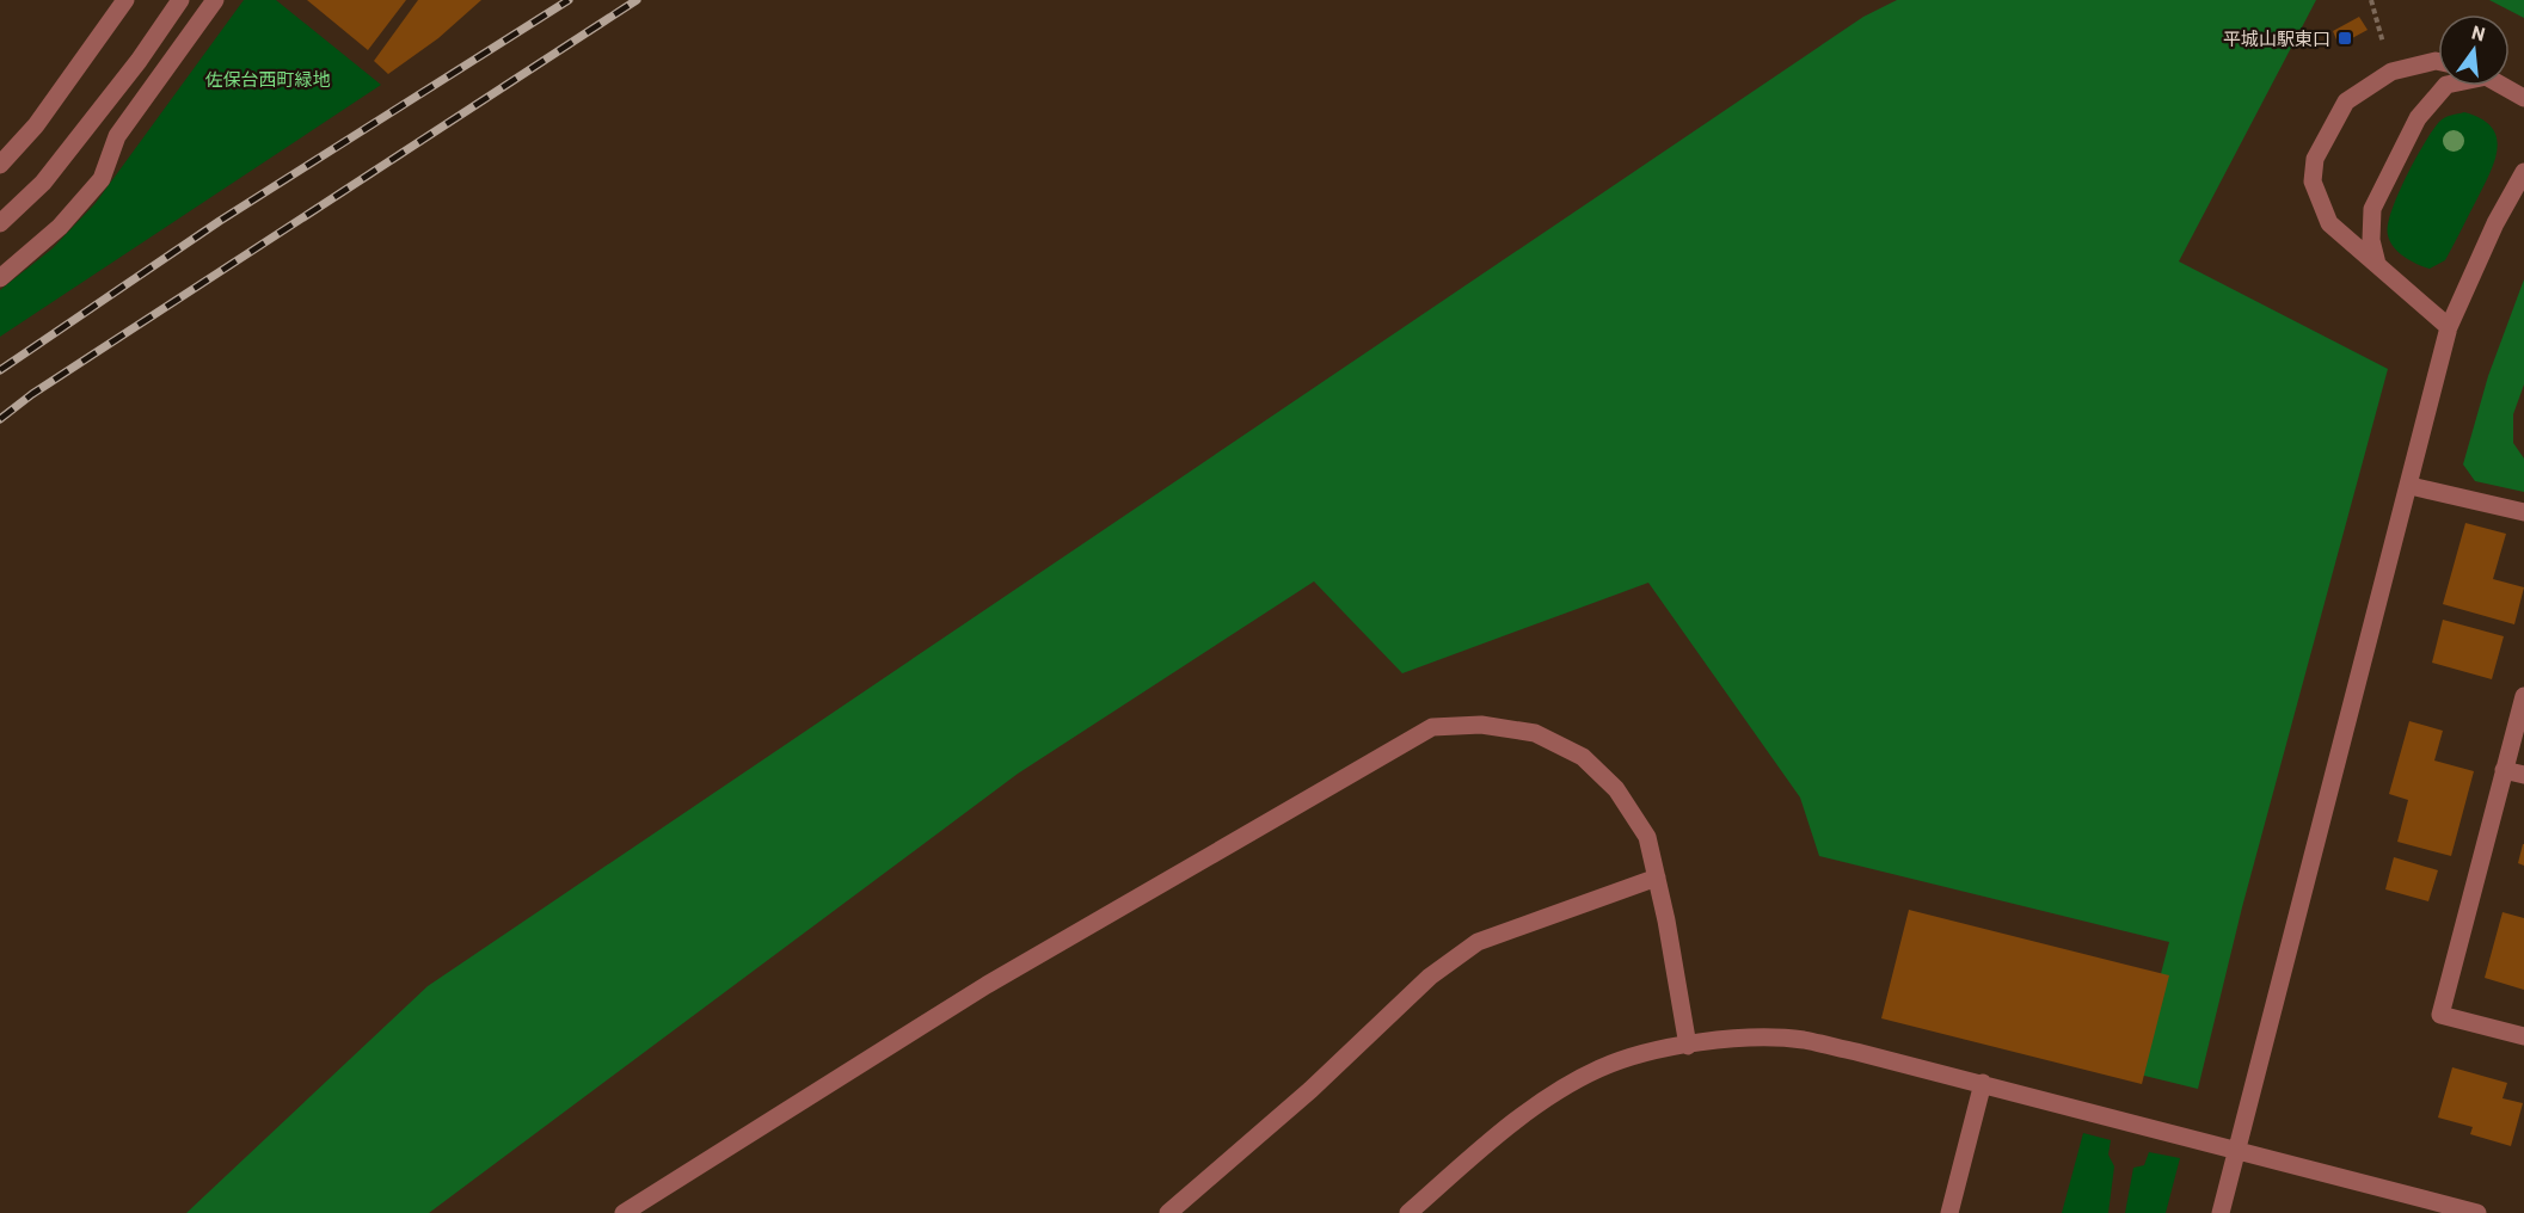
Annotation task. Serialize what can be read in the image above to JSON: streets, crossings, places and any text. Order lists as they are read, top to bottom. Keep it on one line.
{"parks":["佐保台西町緑地"],"places":{"transit":["平城山駅東口"]},"north":"top"}
